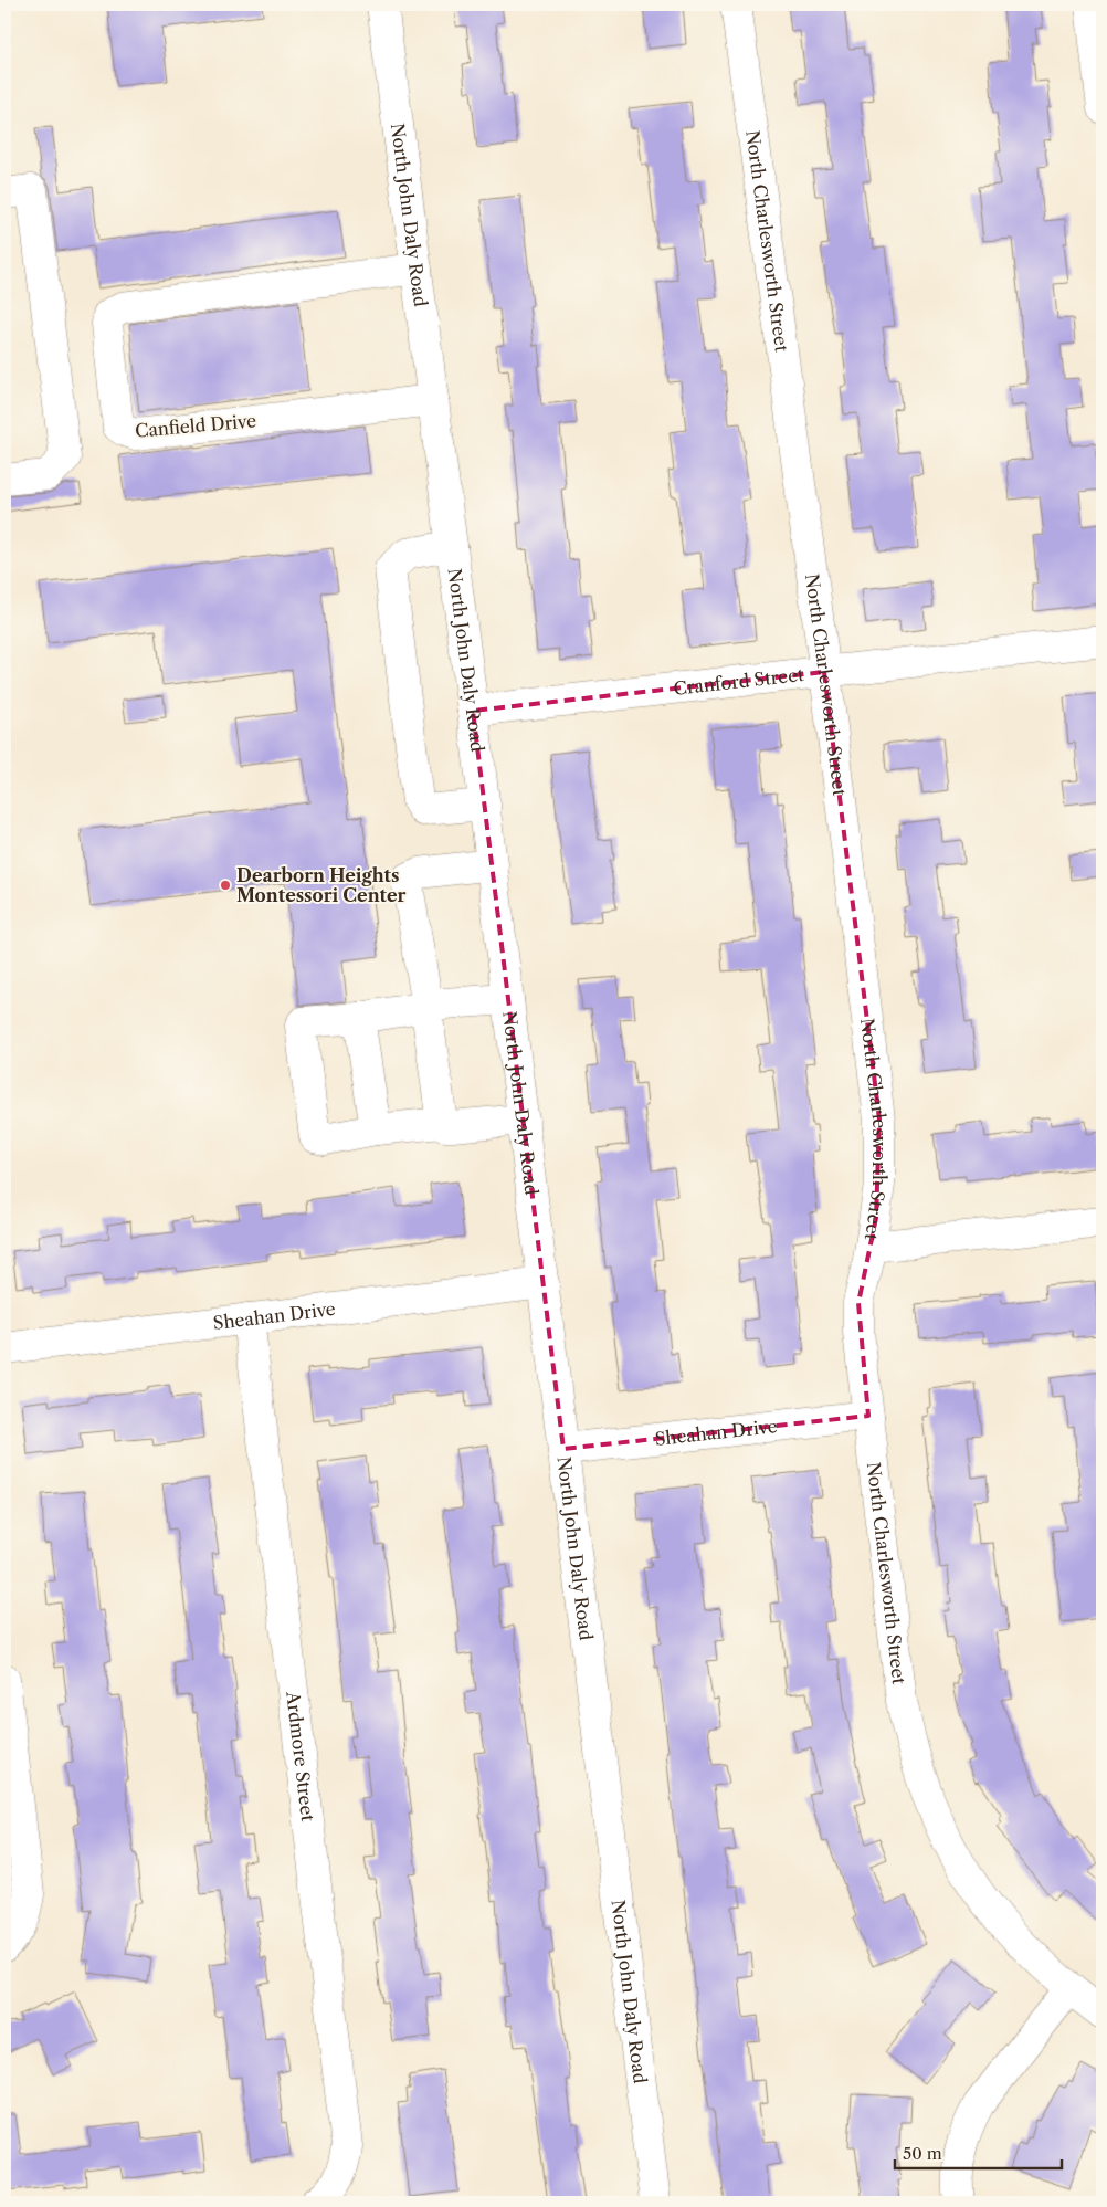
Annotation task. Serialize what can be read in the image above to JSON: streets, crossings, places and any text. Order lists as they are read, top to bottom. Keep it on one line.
{"streets":{"street":["North John Daly Road","North Charlesworth Street","Canfield Drive","Cranford Street","Sheahan Drive","Ardmore Street"]},"crossings":[["North John Daly Road","Canfield Drive"],["North John Daly Road","Cranford Street"],["North John Daly Road","Sheahan Drive"],["North Charlesworth Street","Cranford Street"],["North Charlesworth Street","Sheahan Drive"],["Sheahan Drive","Ardmore Street"]],"places":["Dearborn Heights Montessori Center"],"scale_bar":"50 m"}
